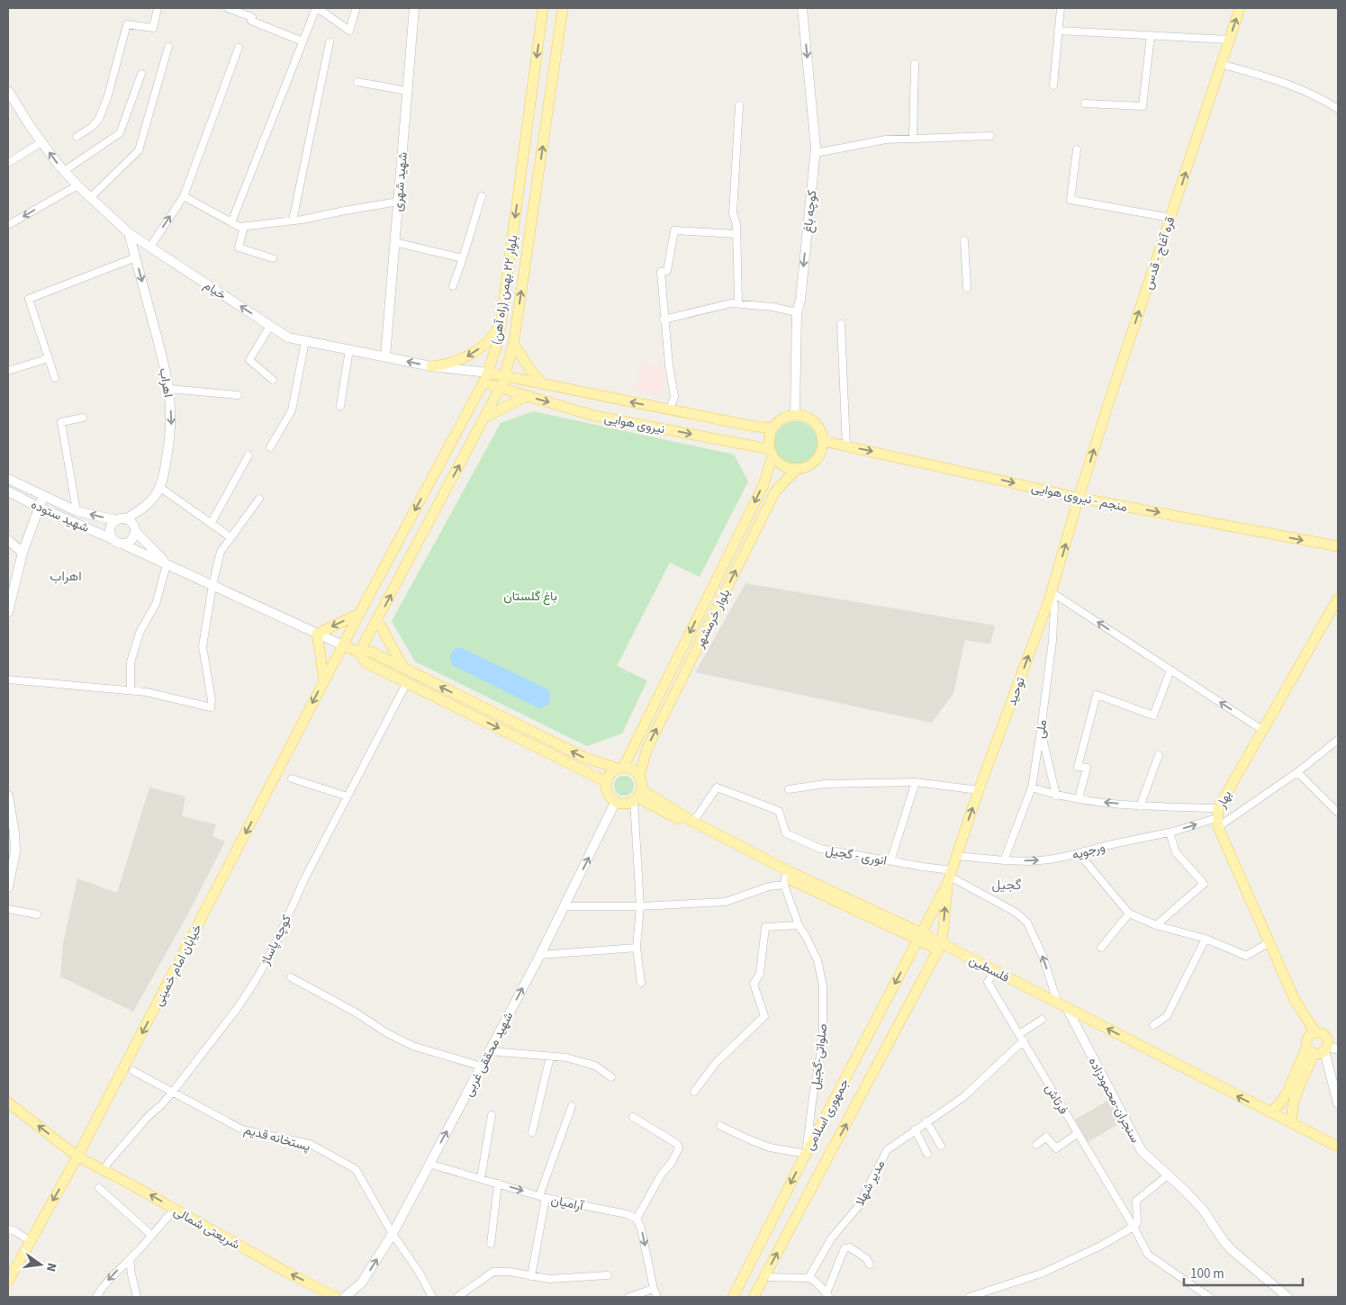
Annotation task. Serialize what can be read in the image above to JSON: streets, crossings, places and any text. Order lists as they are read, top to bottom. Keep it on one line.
{"streets":{"main road":["قره آغاج - قدس","بلوار ۲۲ بهمن (راه آهن)","نیروی هوایی","منجم - نیروی هوایی","بلوار خرمشهر","توحید","بهار","خیابان امام خمینی","فلسطین","جمهوری اسلامی","شریعتی شمالی"],"street":["شهید شهری","کوچه باغ","خیام","اهراب","شهید ستوده","ملی","ورجویه","انوری - گجیل","کوچه پاساژ","شهید محققی غربی","صلواتی-گجیل","فرتاش","سنجران-محمودزاده","پستخانه قدیم","مدیر شهلا","آرامیان"]},"crossings":[["شهید شهری","خیام"],["کوچه باغ","نیروی هوایی"],["کوچه باغ","منجم - نیروی هوایی"],["کوچه باغ","بلوار خرمشهر"],["قره آغاج - قدس","منجم - نیروی هوایی"],["قره آغاج - قدس","توحید"],["خیام","بلوار ۲۲ بهمن (راه آهن)"],["خیام","اهراب"],["خیام","نیروی هوایی"],["بلوار ۲۲ بهمن (راه آهن)","نیروی هوایی"],["بلوار ۲۲ بهمن (راه آهن)","خیابان امام خمینی"],["اهراب","شهید ستوده"],["نیروی هوایی","منجم - نیروی هوایی"],["نیروی هوایی","بلوار خرمشهر"],["منجم - نیروی هوایی","بلوار خرمشهر"],["منجم - نیروی هوایی","توحید"],["بلوار خرمشهر","فلسطین"],["بلوار خرمشهر","شهید محققی غربی"],["توحید","ملی"],["توحید","ورجویه"],["توحید","انوری - گجیل"],["توحید","جمهوری اسلامی"],["ملی","ورجویه"],["بهار","ورجویه"],["انوری - گجیل","فلسطین"],["انوری - گجیل","جمهوری اسلامی"],["کوچه پاساژ","پستخانه قدیم"],["کوچه پاساژ","شریعتی شمالی"],["خیابان امام خمینی","شریعتی شمالی"],["فلسطین","شهید محققی غربی"],["فلسطین","صلواتی-گجیل"],["فلسطین","فرتاش"],["فلسطین","سنجران-محمودزاده"],["فلسطین","جمهوری اسلامی"],["شهید محققی غربی","پستخانه قدیم"],["شهید محققی غربی","آرامیان"],["صلواتی-گجیل","جمهوری اسلامی"],["فرتاش","مدیر شهلا"]],"one_way":["قره آغاج - قدس","خیام","اهراب","منجم - نیروی هوایی","توحید","خیابان امام خمینی","شریعتی شمالی"],"districts":["اهراب","گجیل"],"parks":["باغ گلستان"],"scale_bar":"100 m","north":"right"}
